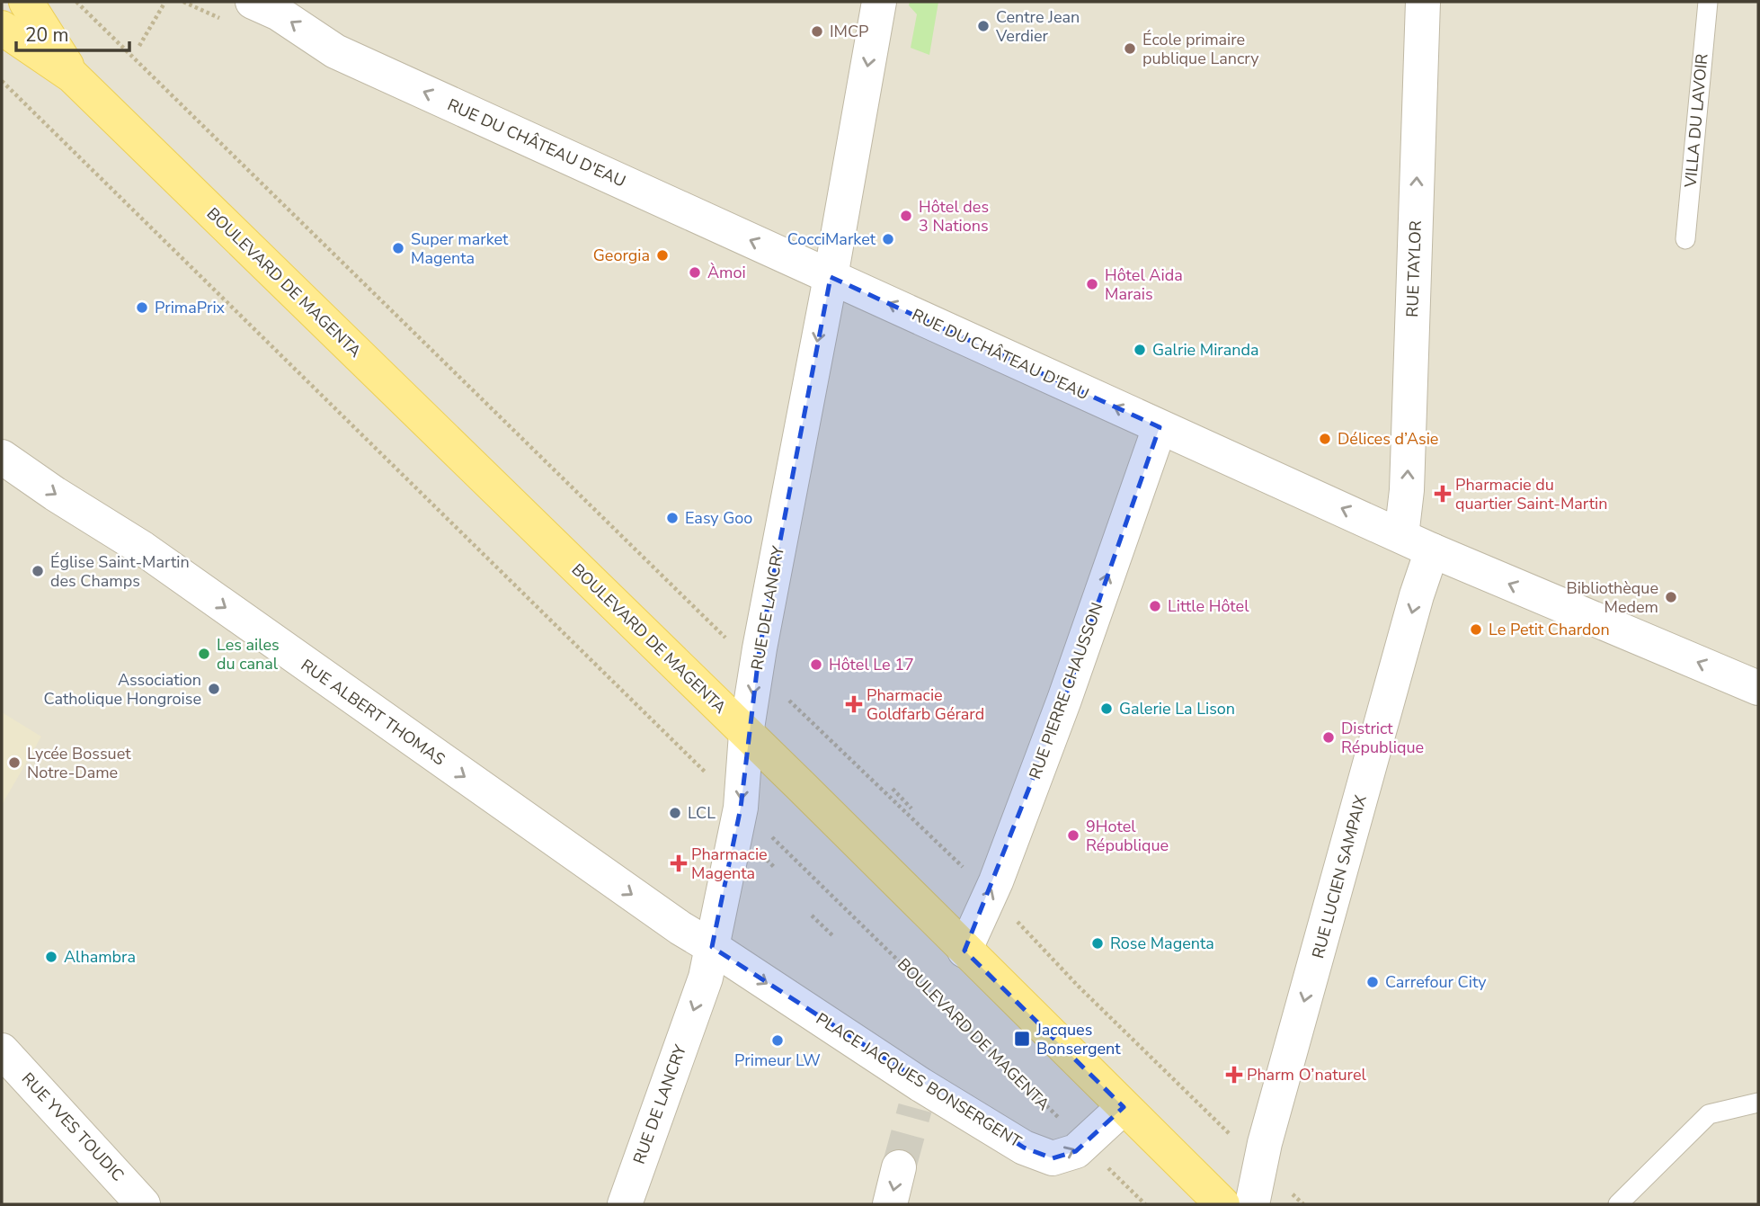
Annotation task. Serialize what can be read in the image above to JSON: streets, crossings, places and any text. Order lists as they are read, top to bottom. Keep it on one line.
{"streets":{"main road":["BOULEVARD DE MAGENTA"],"street":["RUE DU CHÂTEAU D'EAU","RUE TAYLOR","RUE DE LANCRY","RUE PIERRE CHAUSSON","RUE ALBERT THOMAS","RUE LUCIEN SAMPAIX","PLACE JACQUES BONSERGENT","RUE YVES TOUDIC"],"lane":["VILLA DU LAVOIR"]},"crossings":[["RUE DU CHÂTEAU D'EAU","RUE TAYLOR"],["RUE DU CHÂTEAU D'EAU","RUE DE LANCRY"],["RUE DU CHÂTEAU D'EAU","RUE PIERRE CHAUSSON"],["RUE DU CHÂTEAU D'EAU","RUE LUCIEN SAMPAIX"],["BOULEVARD DE MAGENTA","RUE DE LANCRY"],["BOULEVARD DE MAGENTA","RUE PIERRE CHAUSSON"],["BOULEVARD DE MAGENTA","PLACE JACQUES BONSERGENT"],["RUE DE LANCRY","RUE ALBERT THOMAS"],["RUE DE LANCRY","PLACE JACQUES BONSERGENT"],["RUE ALBERT THOMAS","PLACE JACQUES BONSERGENT"]],"one_way":["RUE DU CHÂTEAU D'EAU","RUE TAYLOR","RUE DE LANCRY","RUE PIERRE CHAUSSON","RUE ALBERT THOMAS","RUE LUCIEN SAMPAIX","PLACE JACQUES BONSERGENT"],"places":{"other":["Centre Jean Verdier","IMCP","École primaire publique Lancry","Hôtel des 3 Nations","CocciMarket","Super market Magenta","Georgia","Àmoi","Hôtel Aida Marais","PrimaPrix","Galrie Miranda","Délices d’Asie","Easy Goo","Église Saint-Martin des Champs","Bibliothèque Medem","Little Hôtel","Le Petit Chardon","Les ailes du canal","Hôtel Le 17","Association Catholique Hongroise","Galerie La Lison","District République","Lycée Bossuet Notre-Dame","LCL","9Hotel République","Rose Magenta","Alhambra","Carrefour City","Primeur LW"],"health":["Pharmacie du quartier Saint-Martin","Pharmacie Goldfarb Gérard","Pharmacie Magenta","Pharm O’naturel"],"transit":["Jacques Bonsergent"]},"scale_bar":"20 m"}
